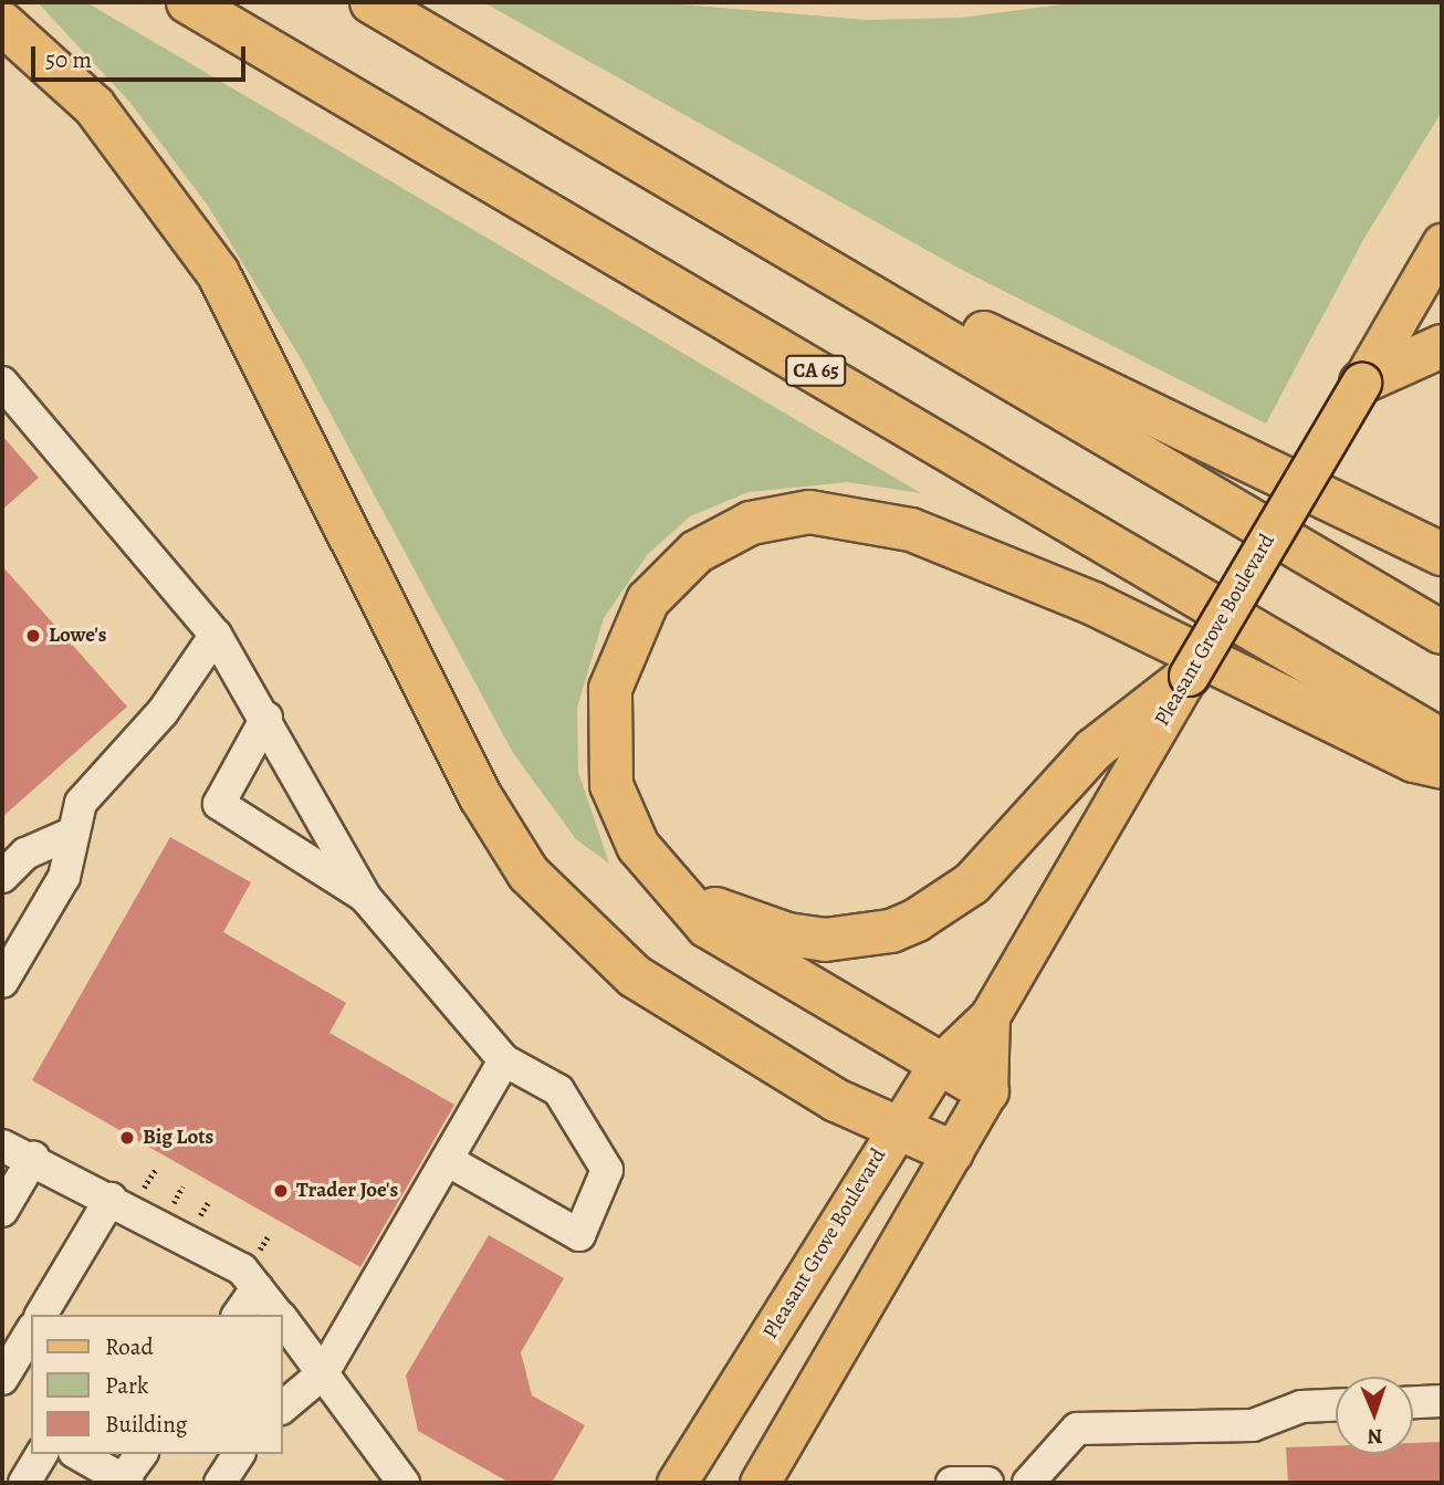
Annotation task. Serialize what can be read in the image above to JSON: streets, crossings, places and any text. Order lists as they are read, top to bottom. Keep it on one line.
{"streets":{"highway":["CA 65"],"main road":["Pleasant Grove Boulevard"]},"places":["Lowe's","Big Lots","Trader Joe's"],"legend":["Road","Park","Building"],"scale_bar":"50 m","north":"bottom"}
